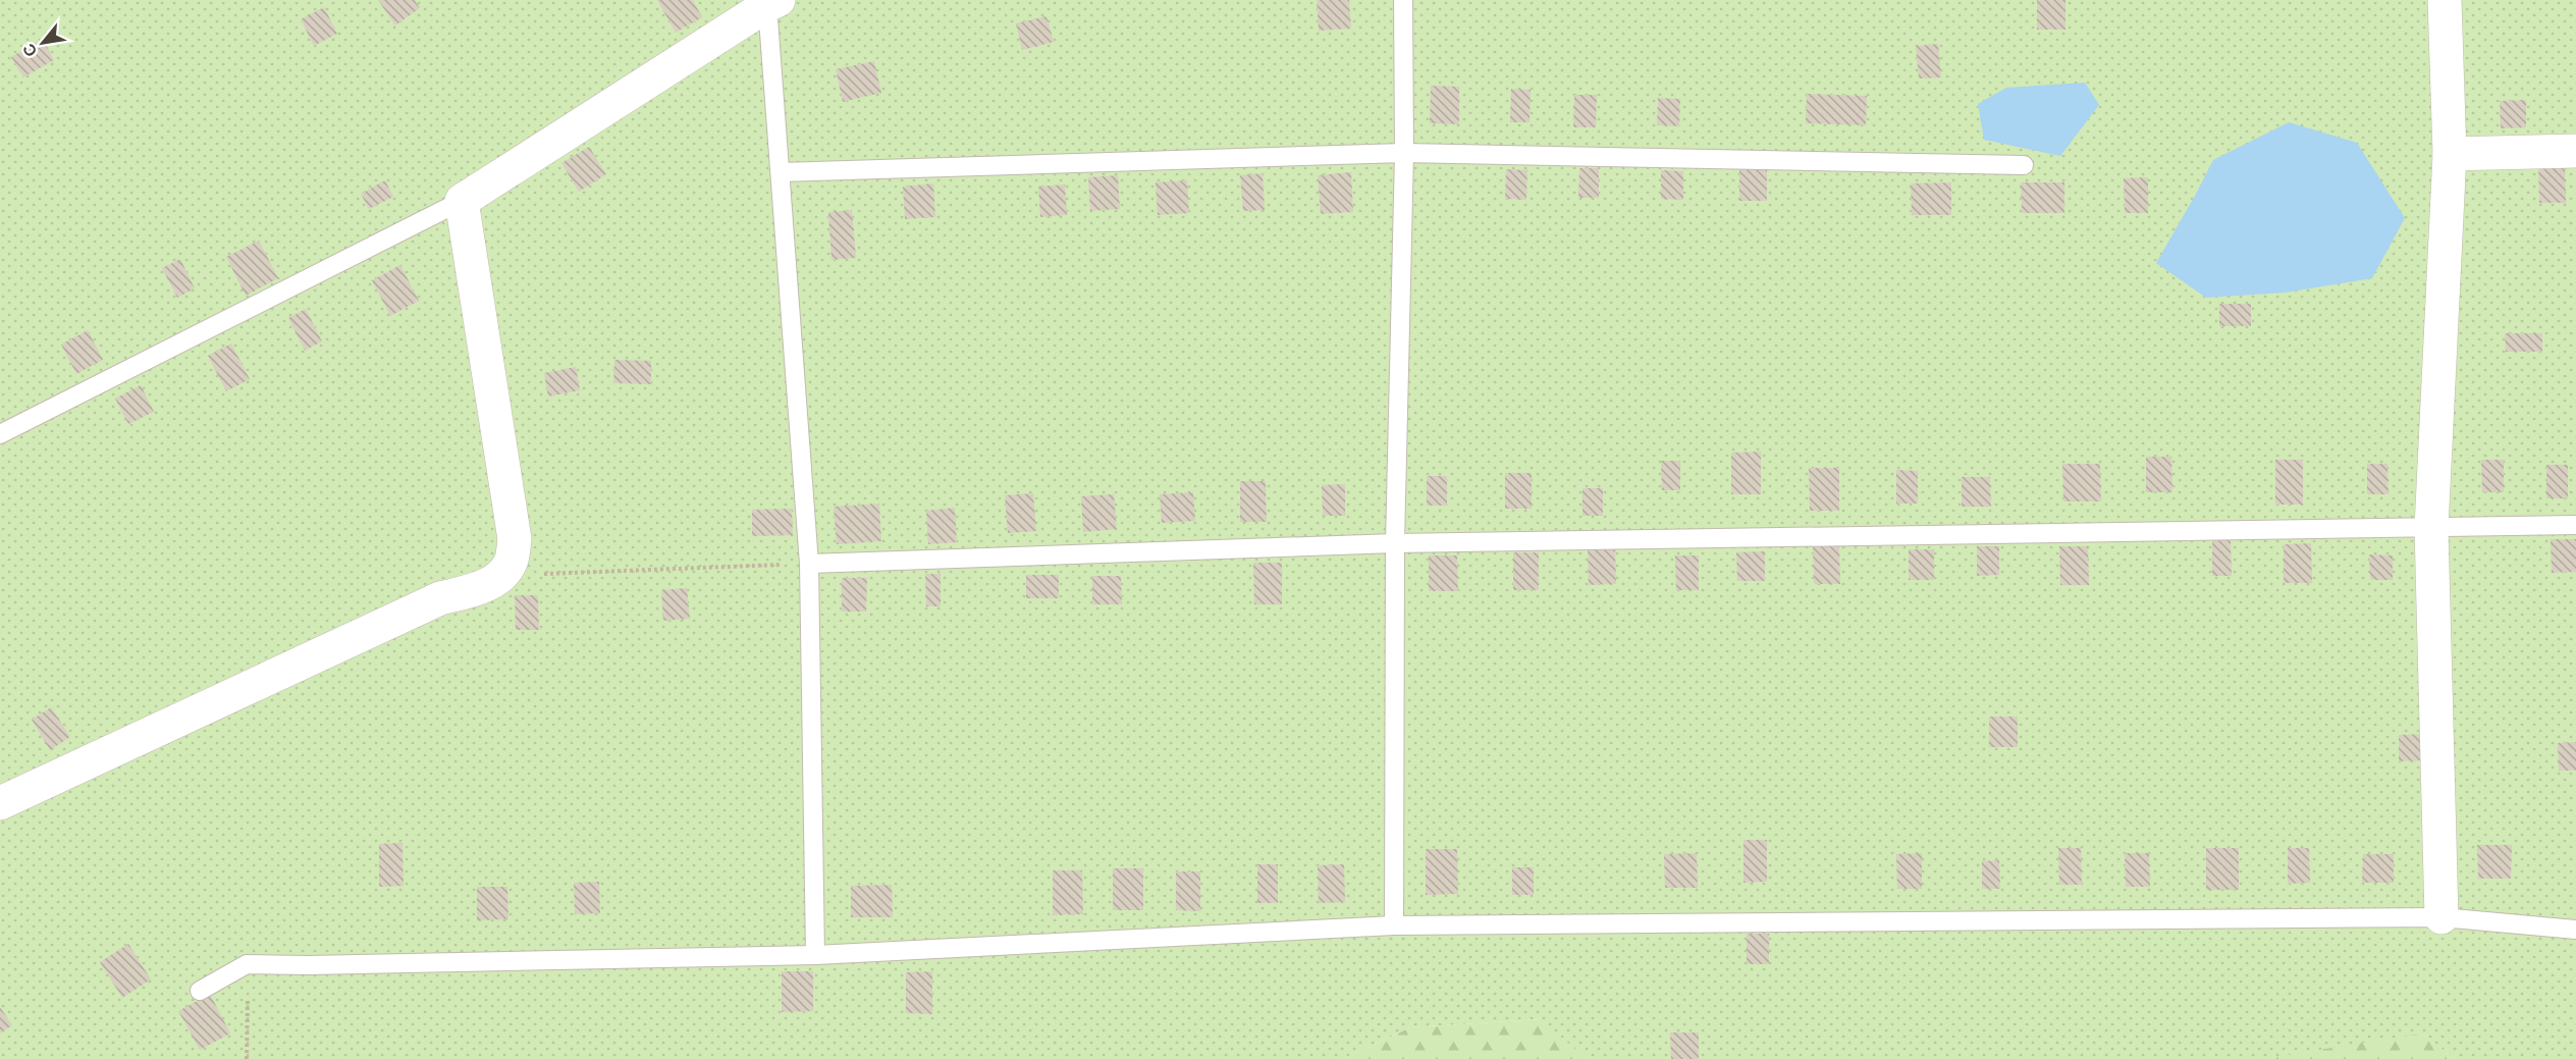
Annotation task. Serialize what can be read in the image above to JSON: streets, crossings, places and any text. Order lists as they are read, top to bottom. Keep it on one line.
{"north":"bottom left"}
